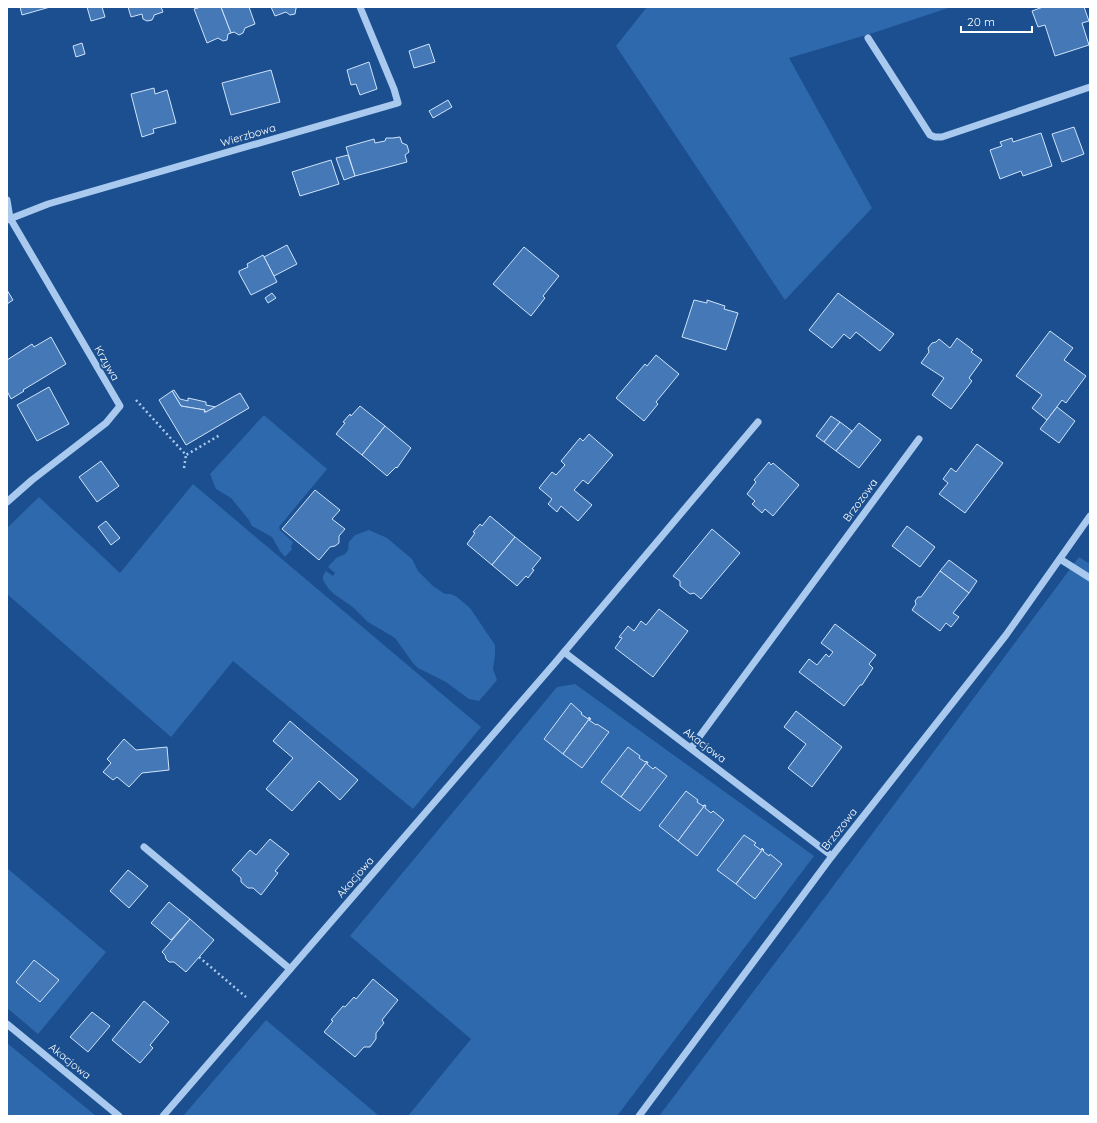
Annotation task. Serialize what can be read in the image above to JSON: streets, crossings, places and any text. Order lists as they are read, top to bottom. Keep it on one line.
{"streets":{"street":["Wierzbowa","Krzywa","Brzozowa","Akacjowa"]},"crossings":[["Wierzbowa","Krzywa"],["Brzozowa","Akacjowa"]],"scale_bar":"20 m"}
